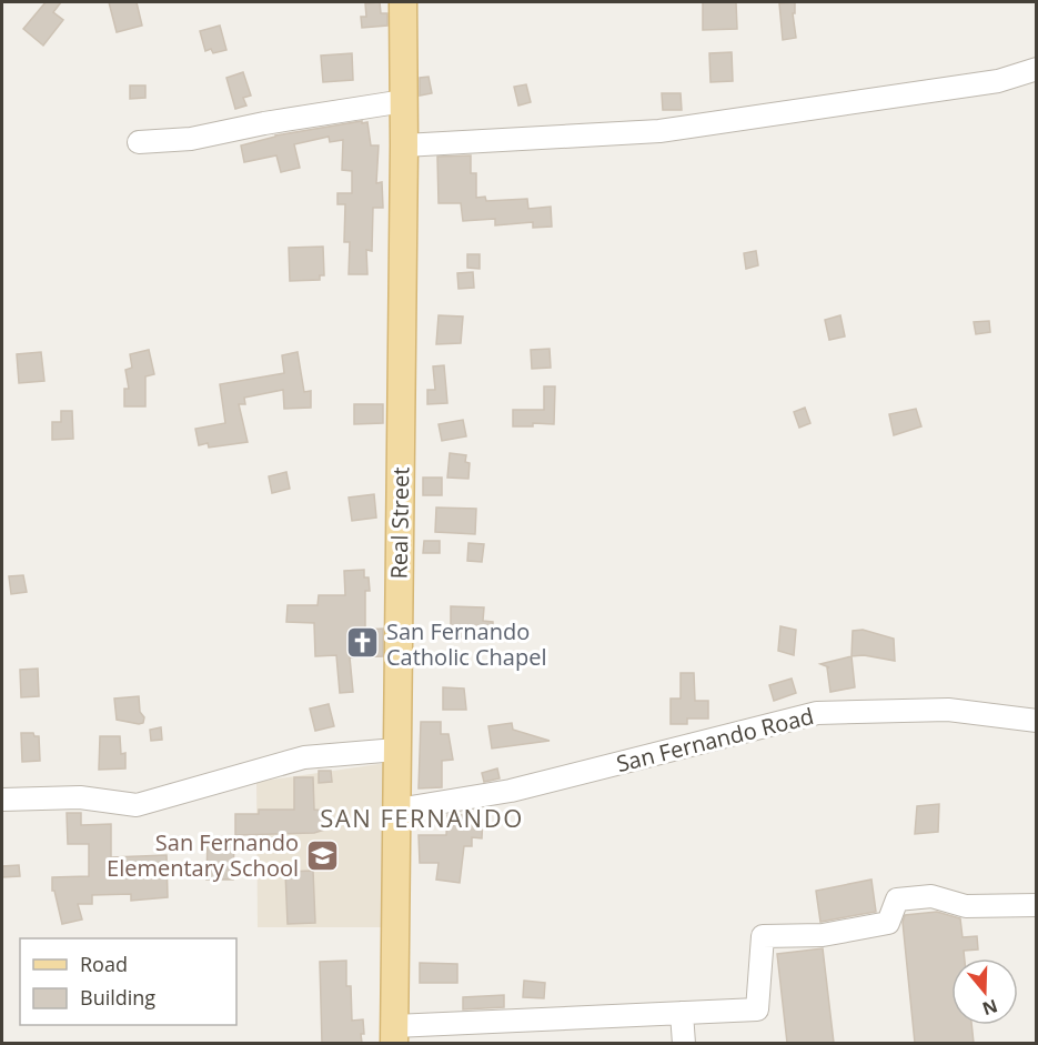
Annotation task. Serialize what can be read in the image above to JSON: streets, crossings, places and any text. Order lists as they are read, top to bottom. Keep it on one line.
{"streets":{"main road":["Real Street"],"street":["San Fernando Road"]},"crossings":[["Real Street","San Fernando Road"]],"districts":["SAN FERNANDO"],"places":{"church":["San Fernando Catholic Chapel"],"school or university":["San Fernando Elementary School"]},"legend":["Road","Building"],"north":"bottom"}
